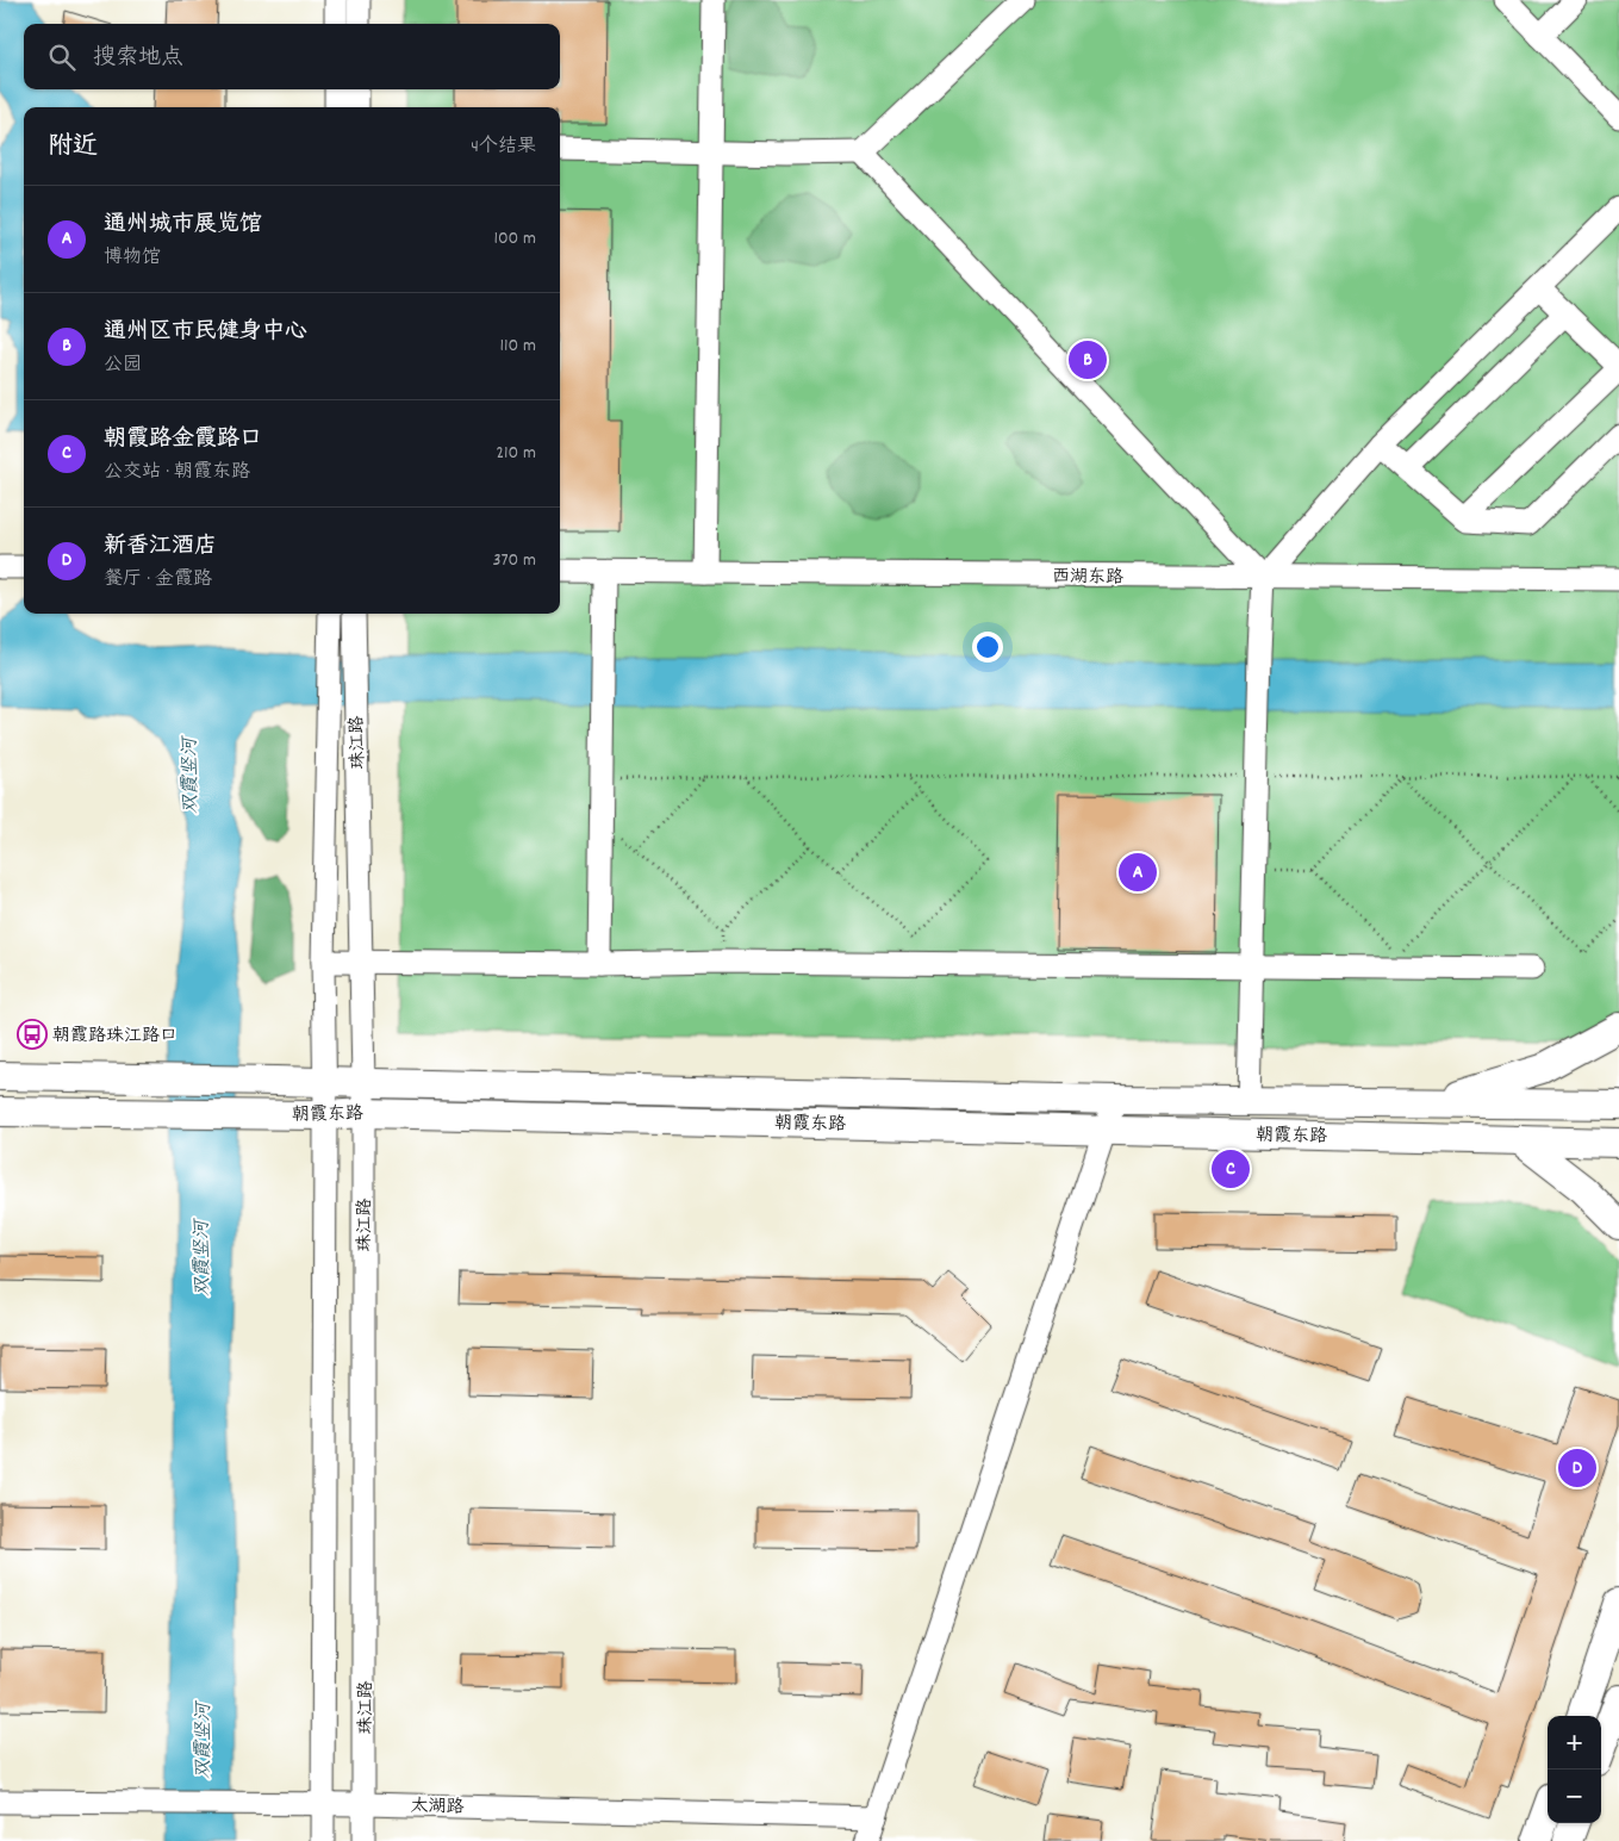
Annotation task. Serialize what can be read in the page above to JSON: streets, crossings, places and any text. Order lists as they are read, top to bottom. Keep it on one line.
{"streets":{"main road":["朝霞东路"],"street":["西湖东路","珠江路","太湖路"]},"crossings":[["珠江路","朝霞东路"],["珠江路","太湖路"]],"water":["双霞竖河"],"places":{"bus stop":["朝霞路珠江路口"]},"page":{"search":"搜索地点","heading":["附近","4个结果"],"list":[{"mark":"A","name":"通州城市展览馆","note":"博物馆","value":"100 m"},{"mark":"B","name":"通州区市民健身中心","note":"公园","value":"110 m"},{"mark":"C","name":"朝霞路金霞路口","note":"公交站 · 朝霞东路","value":"210 m"},{"mark":"D","name":"新香江酒店","note":"餐厅 · 金霞路","value":"370 m"}],"pins":["B","A","C","D"],"map_buttons":["+","−"]}}
